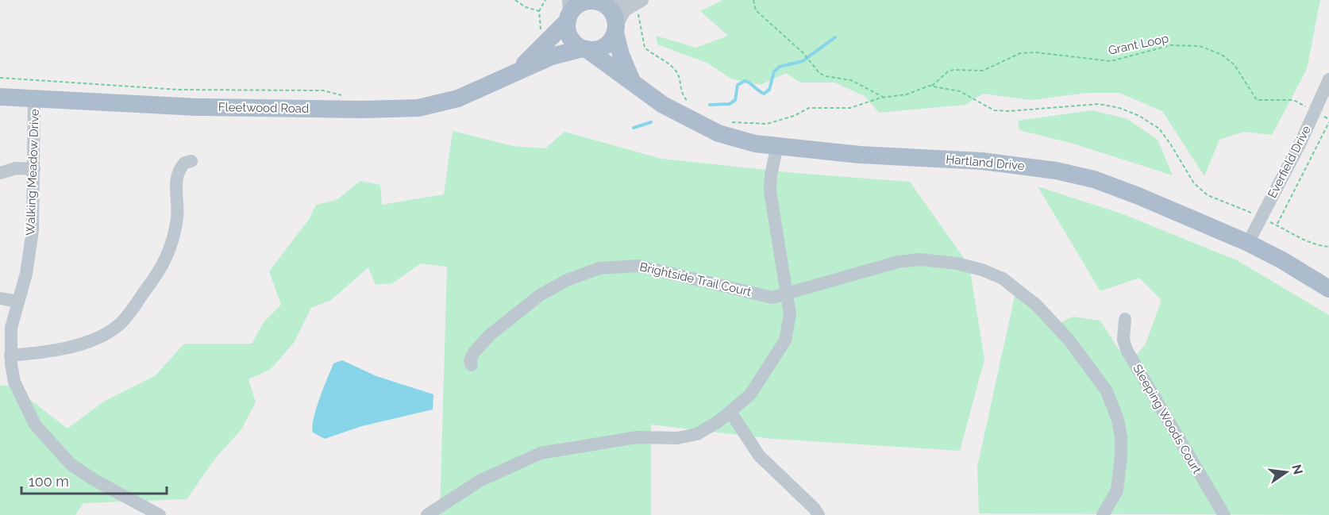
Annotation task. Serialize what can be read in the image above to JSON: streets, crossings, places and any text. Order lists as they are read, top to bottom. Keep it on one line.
{"streets":{"main road":["Fleetwood Road","Hartland Drive"],"street":["Everfield Drive","Walking Meadow Drive","Brightside Trail Court","Sleeping Woods Court"],"path":["Grant Loop"]},"crossings":[["Grant Loop","Everfield Drive"],["Fleetwood Road","Hartland Drive"],["Fleetwood Road","Walking Meadow Drive"],["Everfield Drive","Hartland Drive"]],"scale_bar":"100 m","north":"right"}
